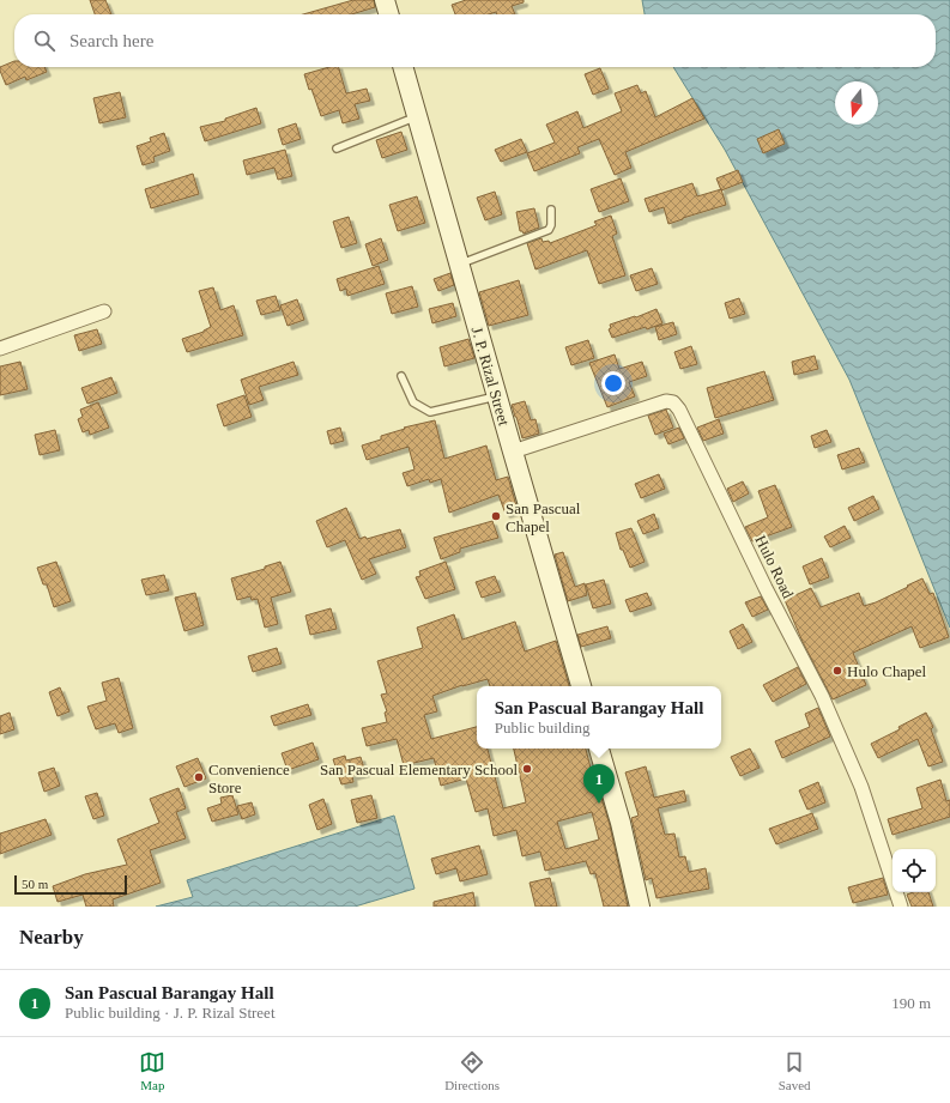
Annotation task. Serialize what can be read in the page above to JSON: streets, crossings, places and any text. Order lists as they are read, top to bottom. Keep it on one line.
{"streets":{"main road":["J. P. Rizal Street"],"street":["Hulo Road"]},"crossings":[["J. P. Rizal Street","Hulo Road"]],"places":["San Pascual Chapel","Hulo Chapel","San Pascual Elementary School","Convenience Store"],"scale_bar":"50 m","north":"bottom","page":{"search":"Search here","popup":["San Pascual Barangay Hall","Public building"],"pins":"1","scale":"50 m","heading":"Nearby","list":[{"mark":"1","name":"San Pascual Barangay Hall","note":"Public building · J. P. Rizal Street","value":"190 m"}],"nav":["Map","Directions","Saved"]}}
